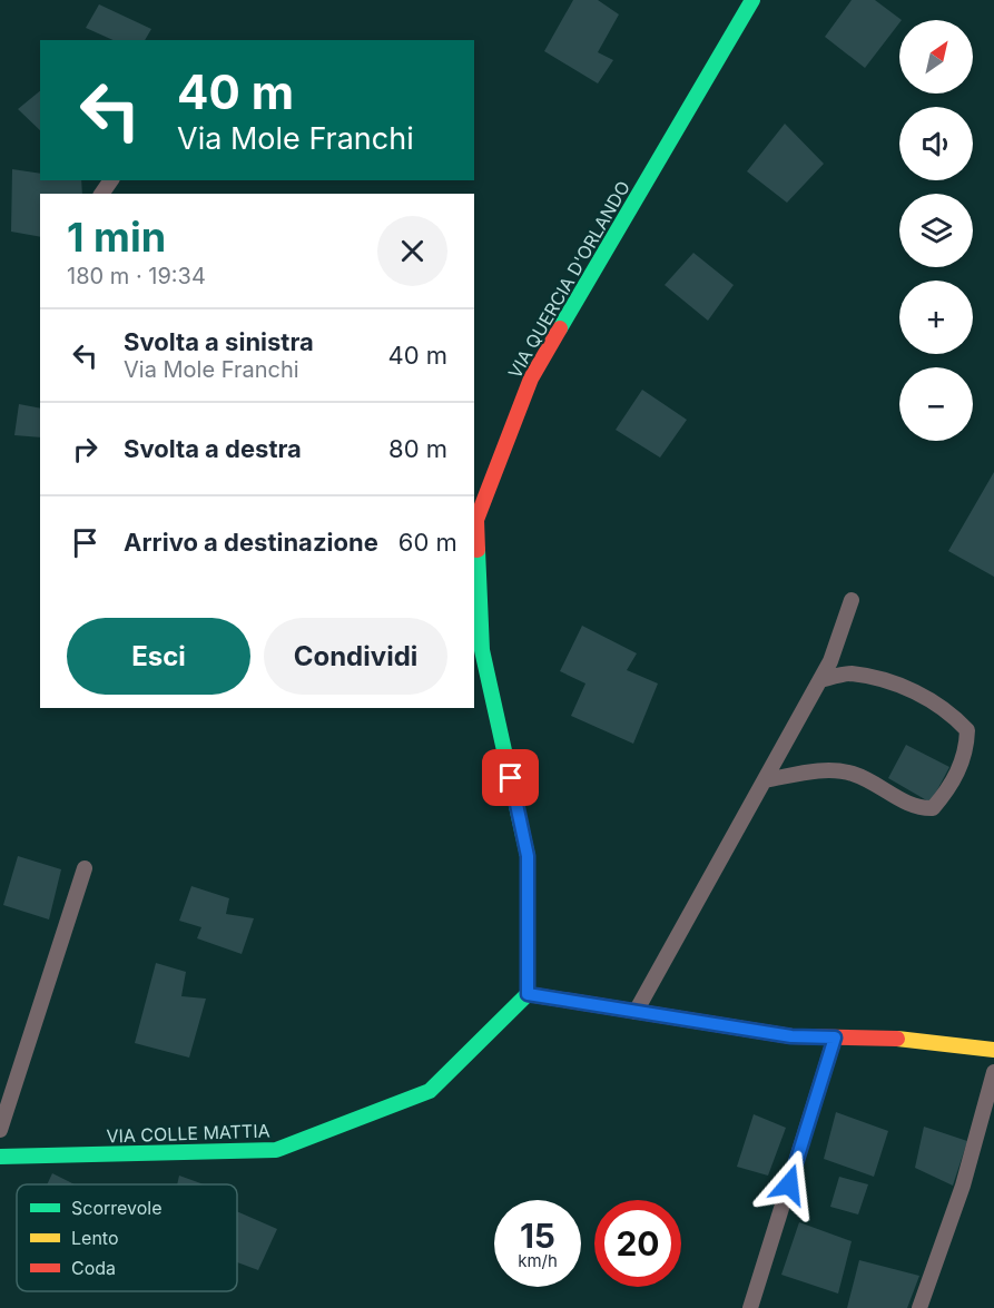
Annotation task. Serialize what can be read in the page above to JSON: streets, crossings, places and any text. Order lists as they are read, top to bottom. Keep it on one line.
{"streets":{"street":["VIA QUERCIA D'ORLANDO","VIA COLLE MATTIA"]},"crossings":[["VIA QUERCIA D'ORLANDO","VIA COLLE MATTIA"]],"legend":["Scorrevole","Lento","Coda"],"north":"top right","page":{"map_buttons":["+","−"],"turn":["40 m","Via Mole Franchi"],"heading":["1 min","180 m · 19:34"],"list":[{"name":"Svolta a sinistra","note":"Via Mole Franchi","value":"40 m"},{"name":"Svolta a destra","value":"80 m"},{"name":"Arrivo a destinazione","value":"60 m"}],"buttons":["Esci","Condividi"],"speed":"15 km/h","limit":"20"}}
